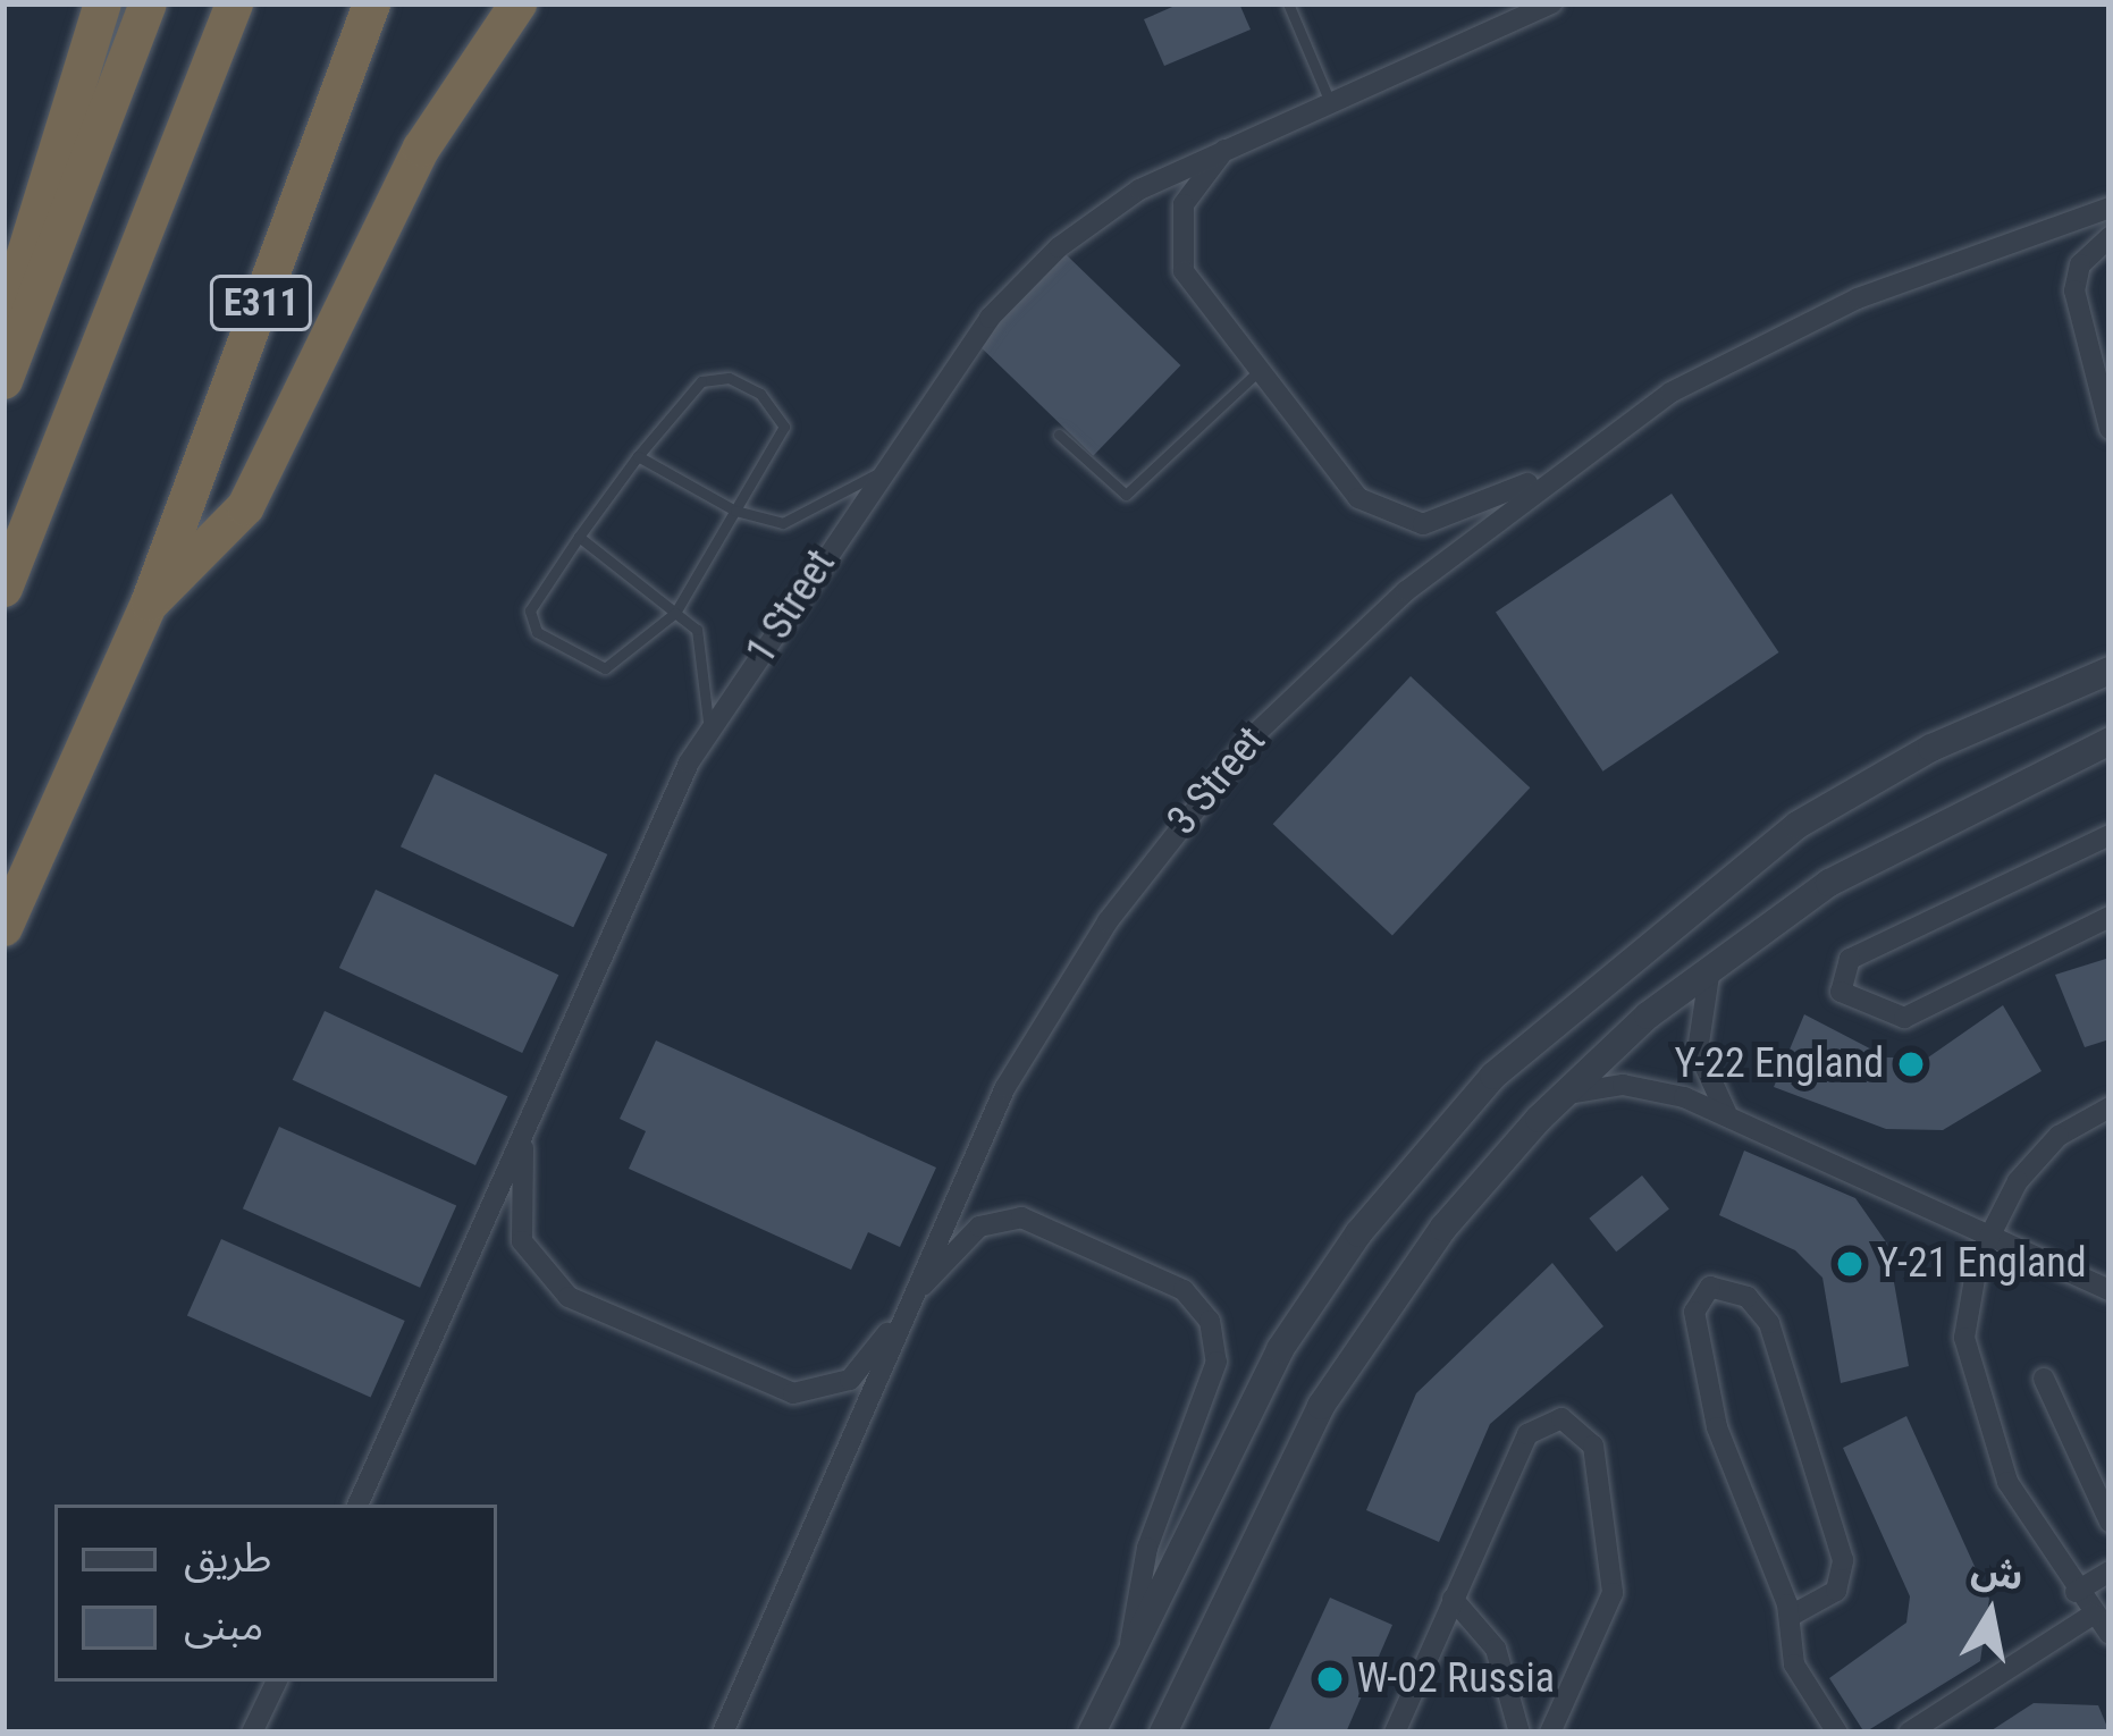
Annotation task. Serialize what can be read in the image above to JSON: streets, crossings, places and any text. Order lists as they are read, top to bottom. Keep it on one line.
{"streets":{"highway":["E311"],"street":["1 Street","3 Street"]},"places":["Y-22 England","Y-21 England","W-02 Russia"],"legend":["طريق","مبنى"],"north":"top"}
